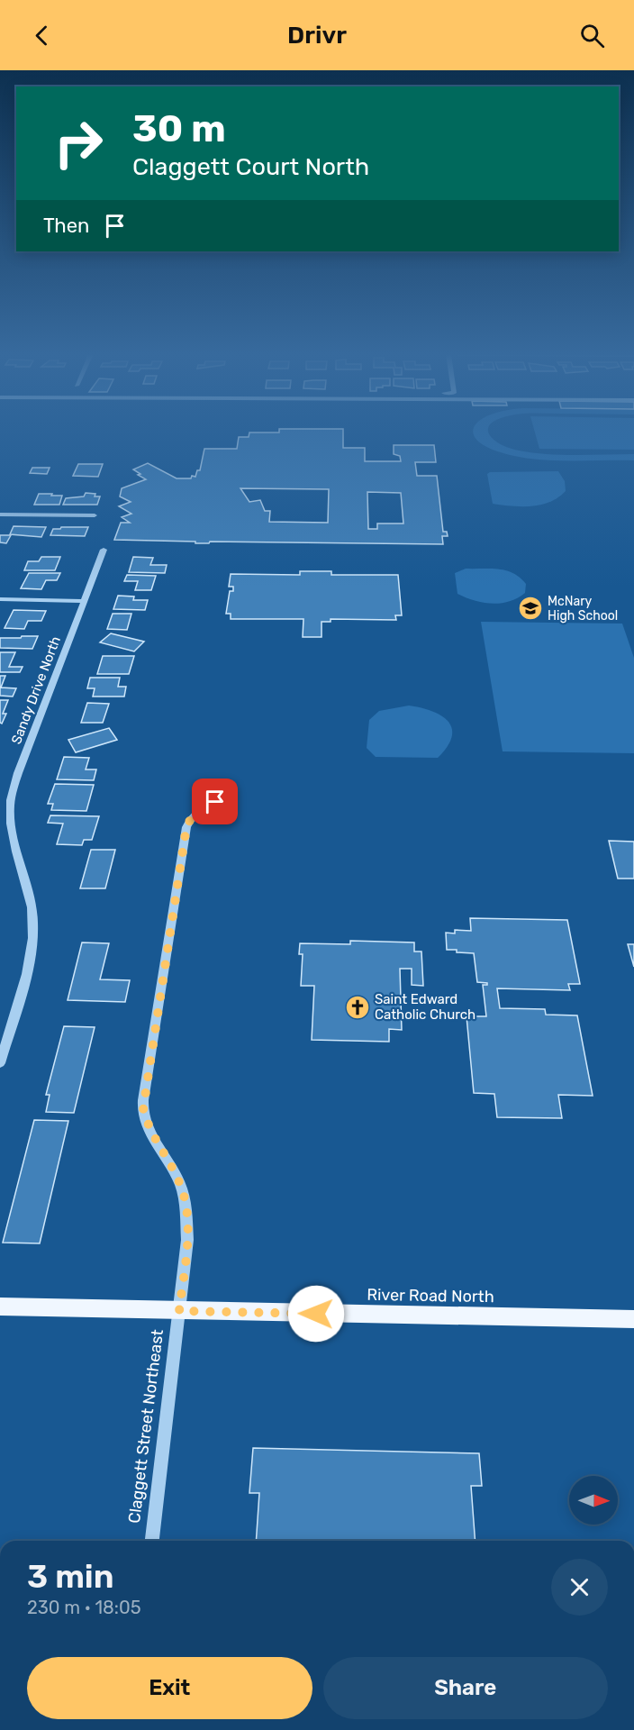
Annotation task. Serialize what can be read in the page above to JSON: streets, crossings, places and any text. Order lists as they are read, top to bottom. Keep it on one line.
{"streets":{"main road":["River Road North"],"street":["Sandy Drive North","Claggett Street Northeast"]},"crossings":[["River Road North","Claggett Street Northeast"]],"places":{"school or university":["McNary High School"],"church":["Saint Edward Catholic Church"]},"north":"right","page":{"header":"Drivr","turn":["30 m","Claggett Court North"],"then":"Then","heading":["3 min","230 m · 18:05"],"buttons":["Exit","Share"]}}
